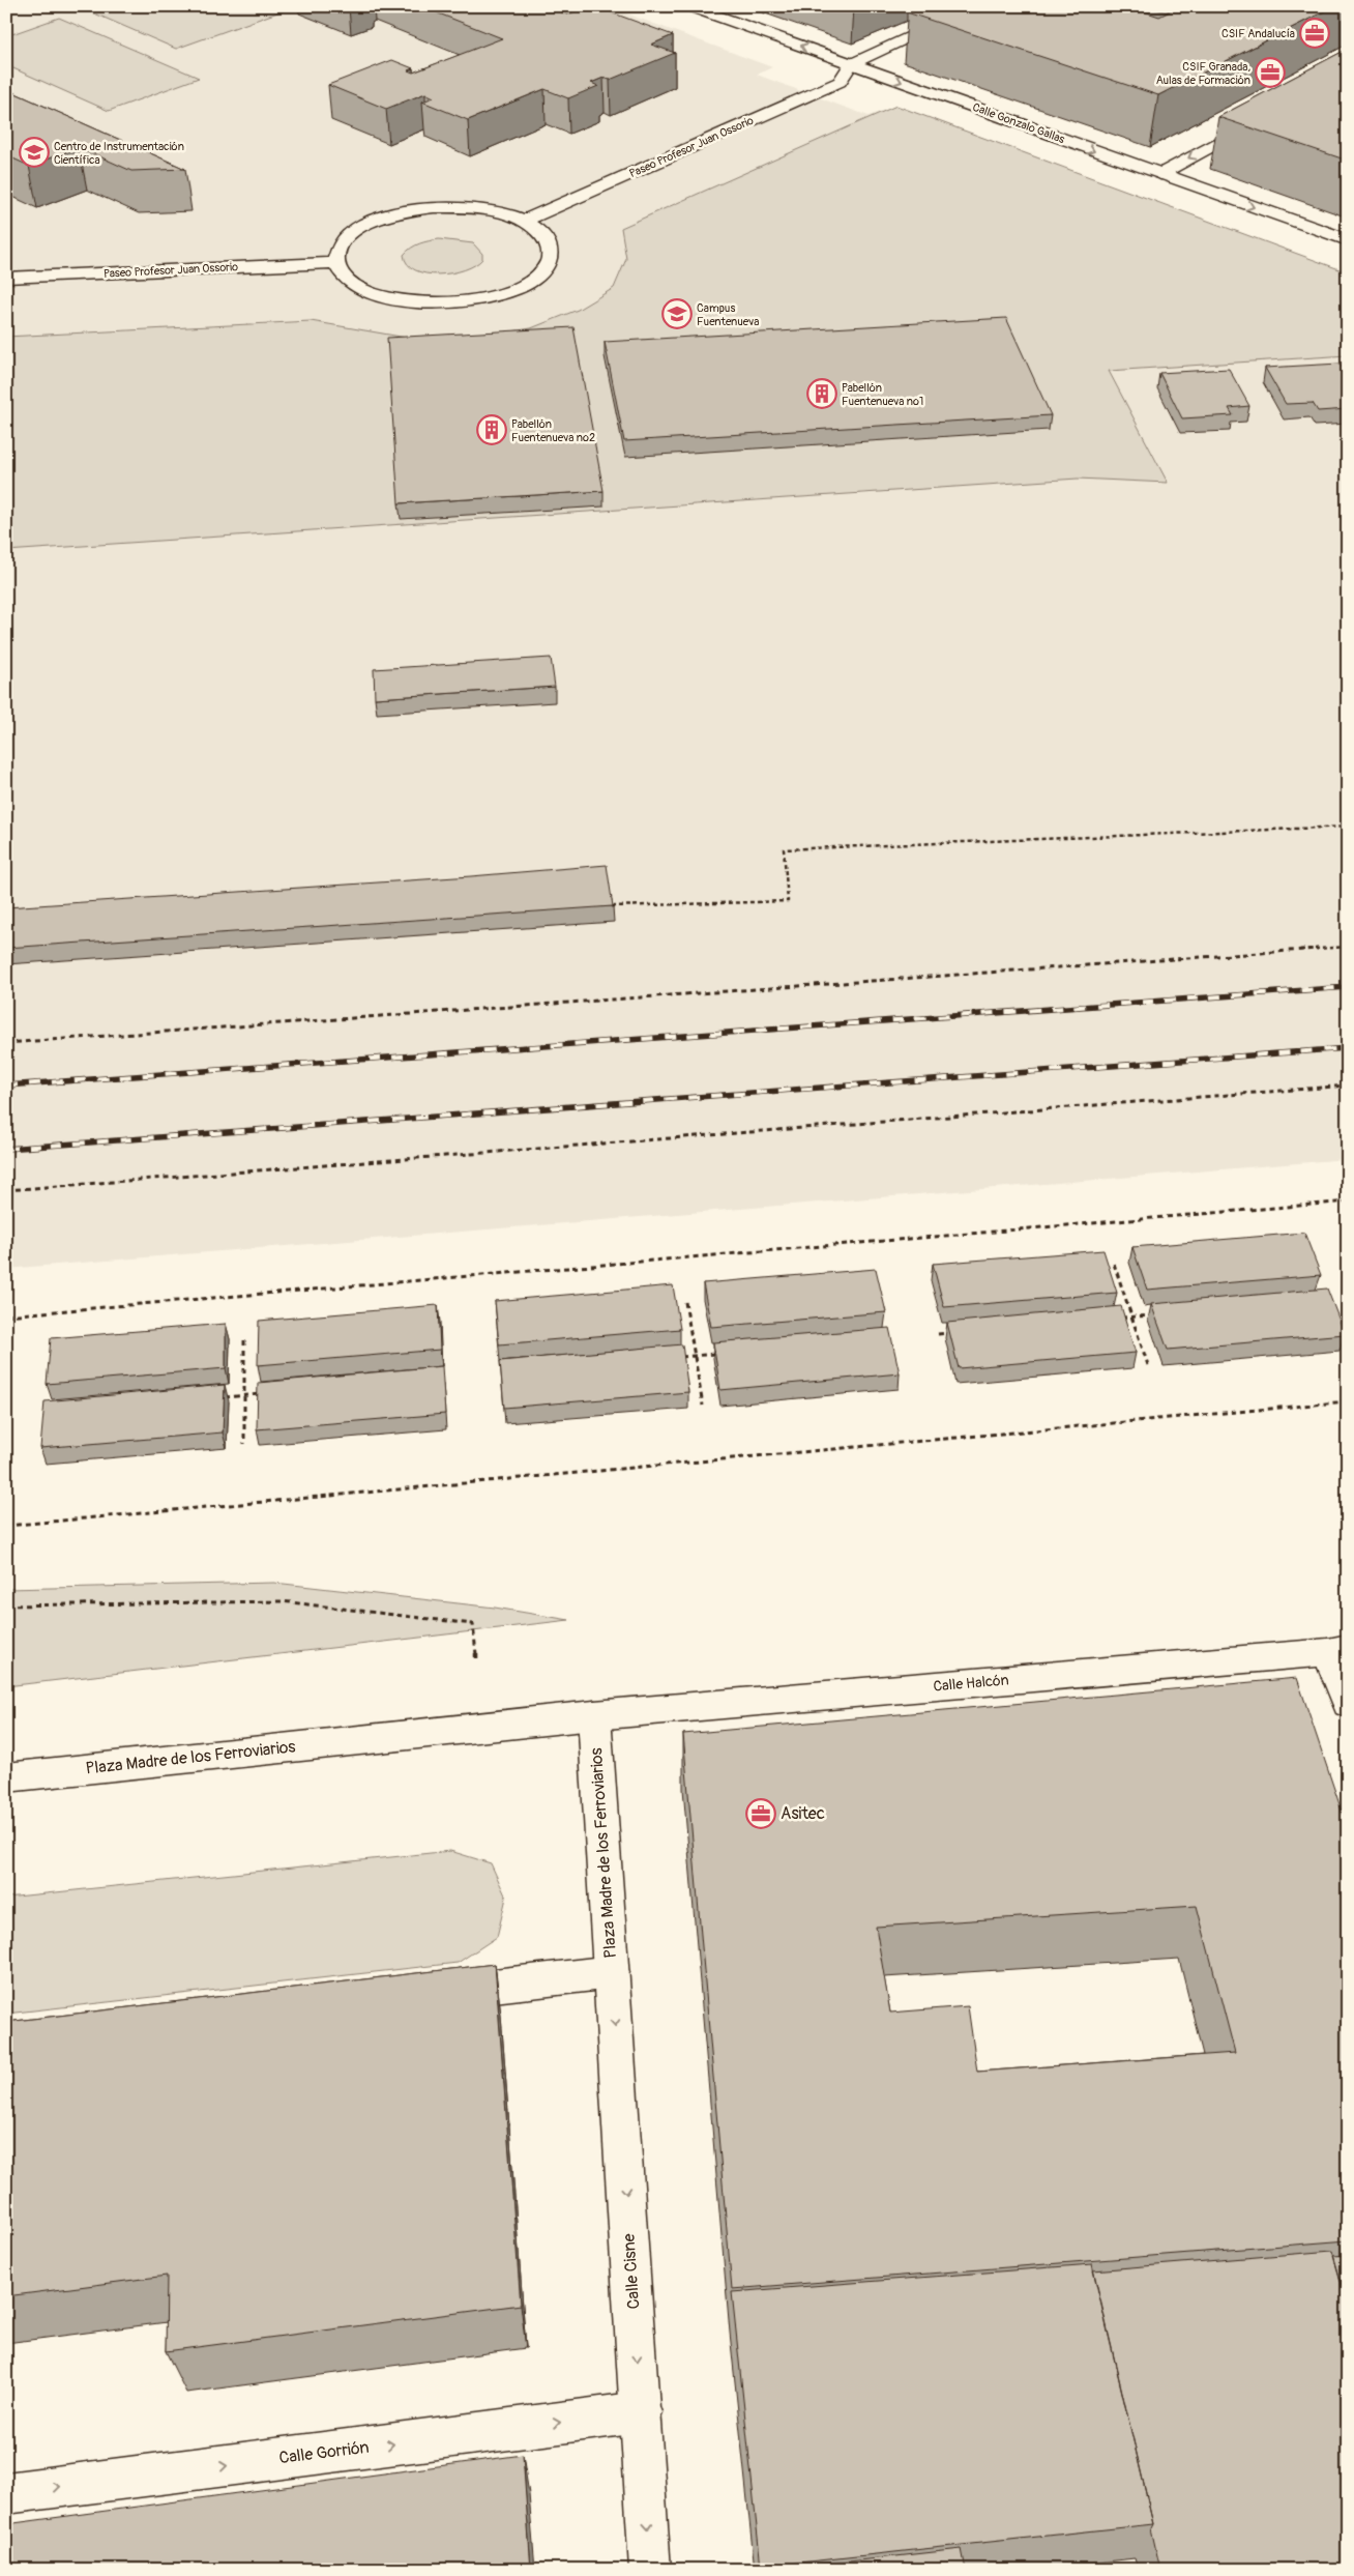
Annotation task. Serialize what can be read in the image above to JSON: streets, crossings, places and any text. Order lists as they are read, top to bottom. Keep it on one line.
{"streets":{"street":["Calle Gonzalo Gallas","Paseo Profesor Juan Ossorio","Calle Halcón","Plaza Madre de los Ferroviarios","Calle Cisne","Calle Gorrión"]},"crossings":[["Calle Gonzalo Gallas","Paseo Profesor Juan Ossorio"],["Calle Halcón","Plaza Madre de los Ferroviarios"],["Plaza Madre de los Ferroviarios","Calle Cisne"],["Calle Cisne","Calle Gorrión"]],"one_way":["Calle Cisne","Calle Gorrión"],"places":{"office":["CSIF Andalucía","CSIF Granada, Aulas de Formación","Asitec"],"school or university":["Centro de Instrumentación Científica","Campus Fuentenueva"],"building":["Pabellón Fuentenueva nº1","Pabellón Fuentenueva nº2"]}}
